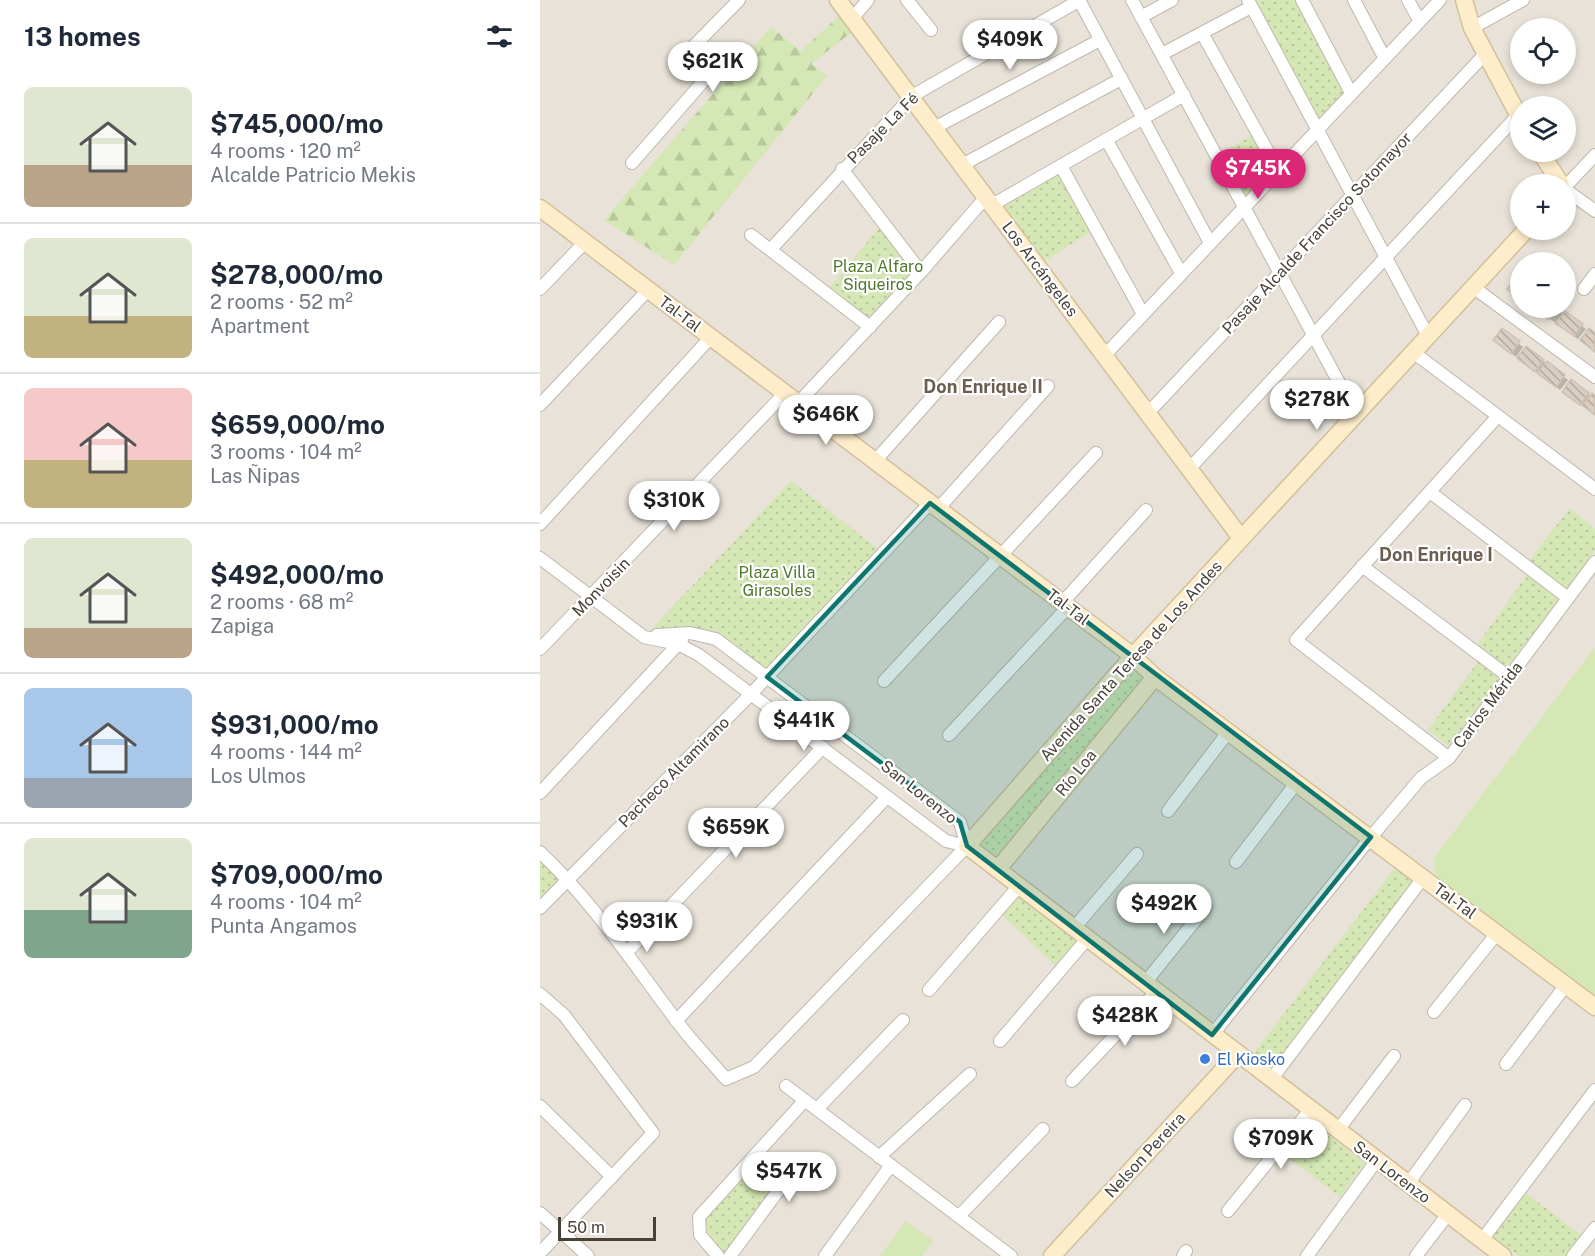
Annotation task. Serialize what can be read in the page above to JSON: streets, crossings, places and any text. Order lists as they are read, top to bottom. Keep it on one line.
{"streets":{"street":["Pasaje La Fé","Pasaje Alcalde Francisco Sotomayor","Los Arcángeles","Tal-Tal","Monvoisin","Avenida Santa Teresa de Los Andes","Carlos Mérida","Pacheco Altamirano","Río Loa","San Lorenzo","Nelson Pereira"]},"crossings":[["Pasaje La Fé","Los Arcángeles"],["Pasaje Alcalde Francisco Sotomayor","Los Arcángeles"],["Los Arcángeles","Monvoisin"],["Los Arcángeles","Avenida Santa Teresa de Los Andes"],["Tal-Tal","Monvoisin"],["Tal-Tal","Avenida Santa Teresa de Los Andes"],["Tal-Tal","Carlos Mérida"],["Tal-Tal","Pacheco Altamirano"],["Tal-Tal","Río Loa"],["Monvoisin","San Lorenzo"],["Avenida Santa Teresa de Los Andes","San Lorenzo"],["Carlos Mérida","San Lorenzo"],["Pacheco Altamirano","San Lorenzo"],["Río Loa","San Lorenzo"],["San Lorenzo","Nelson Pereira"]],"districts":["Don Enrique II","Don Enrique I"],"parks":["Plaza Alfaro Siqueiros","Plaza Villa Girasoles"],"places":["El Kiosko"],"scale_bar":"50 m","page":{"heading":"13 homes","map_buttons":["+","−"],"price":["$409K","$621K","$745K","$278K","$646K","$310K","$441K","$659K","$492K","$931K","$428K","$709K","$547K"],"list":[{"name":"$745,000/mo","note":"4 rooms · 120 m² · Alcalde Patricio Mekis"},{"name":"$278,000/mo","note":"2 rooms · 52 m² · Apartment"},{"name":"$659,000/mo","note":"3 rooms · 104 m² · Las Ñipas"},{"name":"$492,000/mo","note":"2 rooms · 68 m² · Zapiga"},{"name":"$931,000/mo","note":"4 rooms · 144 m² · Los Ulmos"},{"name":"$709,000/mo","note":"4 rooms · 104 m² · Punta Angamos"}],"scale":"50 m"}}
